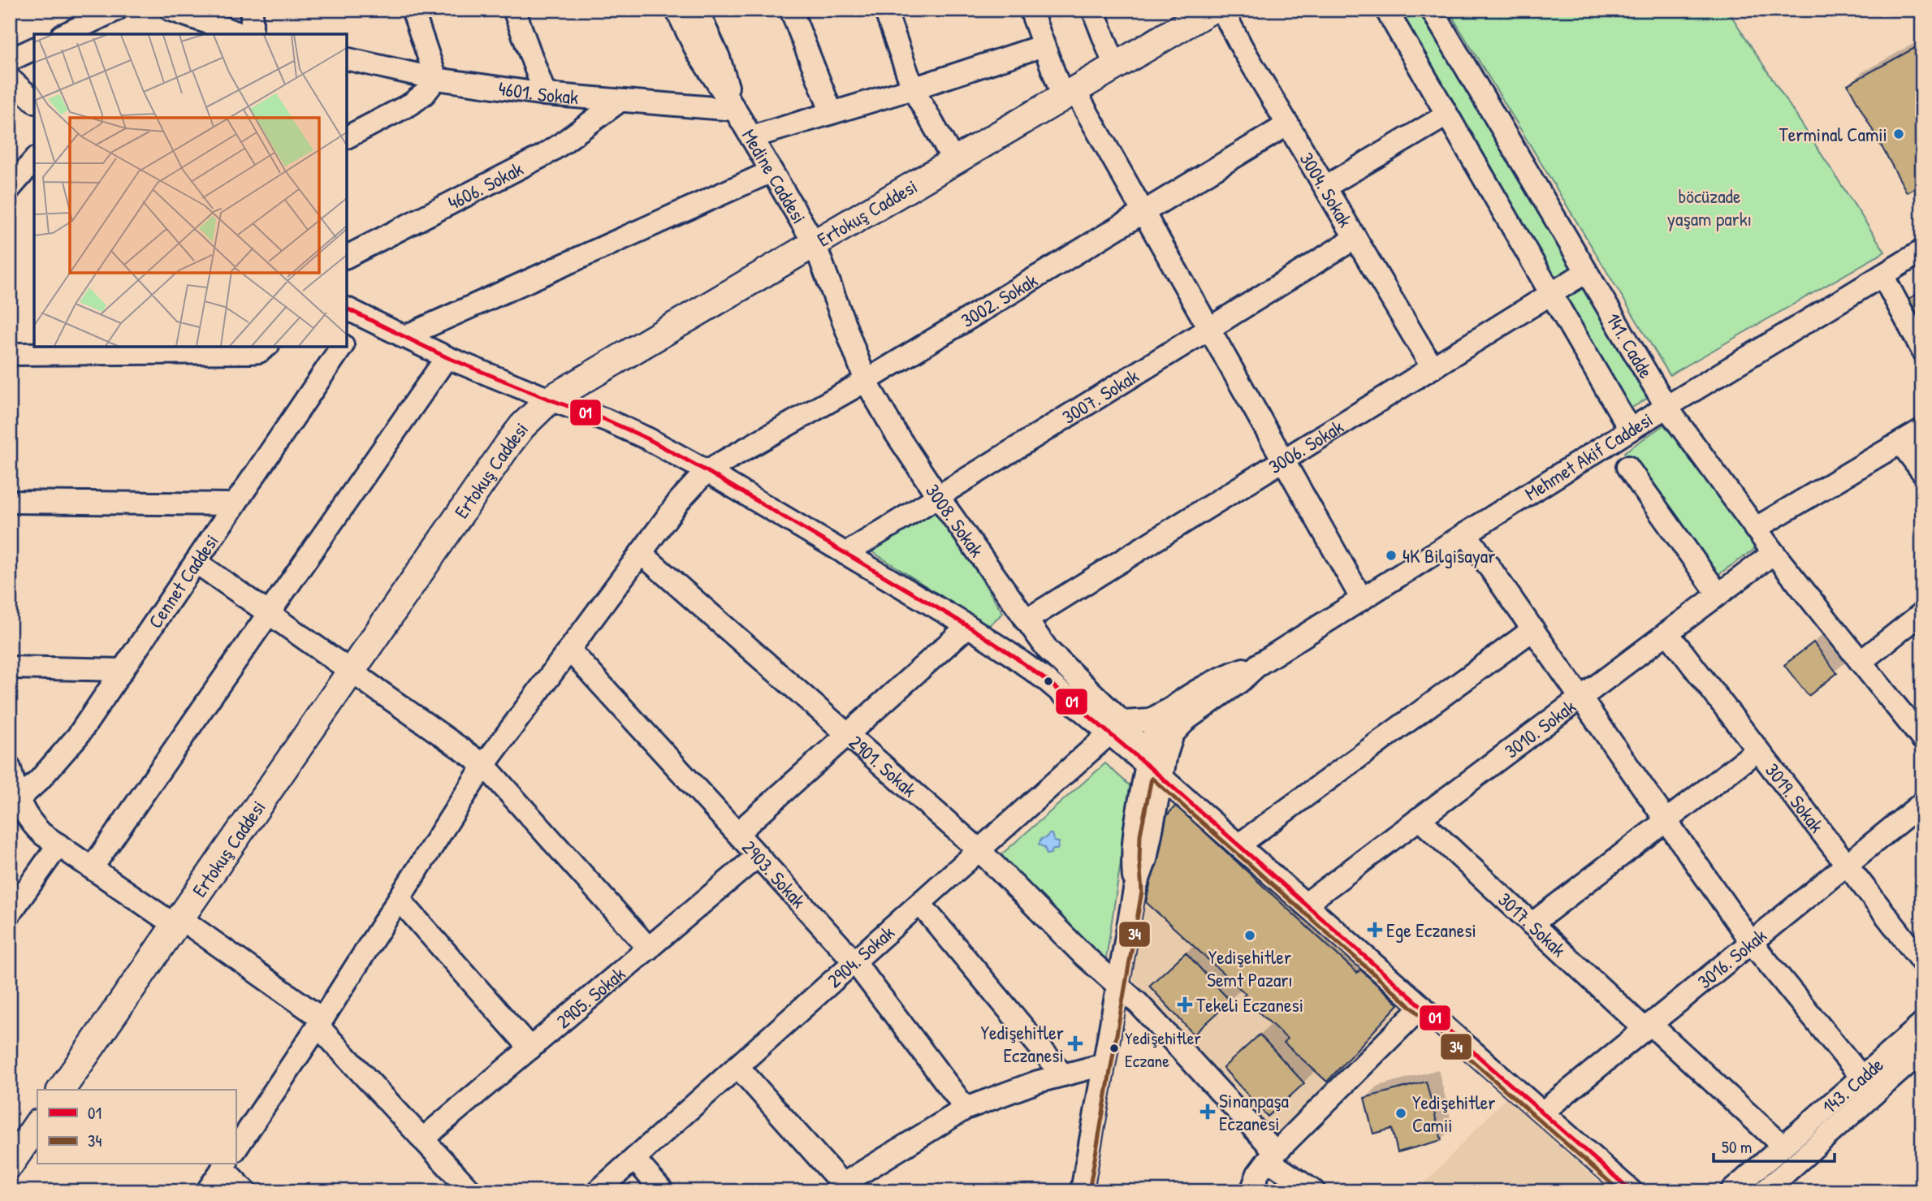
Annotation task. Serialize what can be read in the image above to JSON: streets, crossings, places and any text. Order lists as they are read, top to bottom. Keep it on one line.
{"streets":{"main road":["Ertokuş Caddesi"],"street":["4601. Sokak","Medine Caddesi","4606. Sokak","3004. Sokak","3002. Sokak","141. Cadde","3007. Sokak","3006. Sokak","Mehmet Akif Caddesi","3008. Sokak","Cennet Caddesi","3010. Sokak","2901. Sokak","3019. Sokak","2903. Sokak","3017. Sokak","2904. Sokak","3016. Sokak","2905. Sokak","143. Cadde"]},"crossings":[["4601. Sokak","Medine Caddesi"],["4601. Sokak","4606. Sokak"],["Medine Caddesi","Ertokuş Caddesi"],["Medine Caddesi","3008. Sokak"],["3004. Sokak","3002. Sokak"],["3004. Sokak","3007. Sokak"],["3004. Sokak","3006. Sokak"],["Ertokuş Caddesi","3008. Sokak"],["3002. Sokak","3008. Sokak"],["3002. Sokak","2901. Sokak"],["3002. Sokak","2903. Sokak"],["141. Cadde","3006. Sokak"],["141. Cadde","Mehmet Akif Caddesi"],["141. Cadde","3010. Sokak"],["3007. Sokak","3008. Sokak"],["3006. Sokak","3008. Sokak"],["Mehmet Akif Caddesi","2901. Sokak"],["3008. Sokak","2904. Sokak"],["3010. Sokak","3019. Sokak"],["3010. Sokak","3017. Sokak"],["2901. Sokak","2904. Sokak"],["3019. Sokak","3016. Sokak"],["2903. Sokak","2904. Sokak"],["2903. Sokak","2905. Sokak"],["3017. Sokak","3016. Sokak"],["3017. Sokak","143. Cadde"]],"parks":["böcüzade yaşam parkı"],"places":{"other":["Terminal Camii","4K Bilgisayar","Yedişehitler Semt Pazarı","Yedişehitler Eczane","Yedişehitler Camii"],"health":["Ege Eczanesi","Tekeli Eczanesi","Yedişehitler Eczanesi","Sinanpaşa Eczanesi"]},"lines":["transit line 01","transit line 34"],"legend":["01","34"],"scale_bar":"50 m"}
